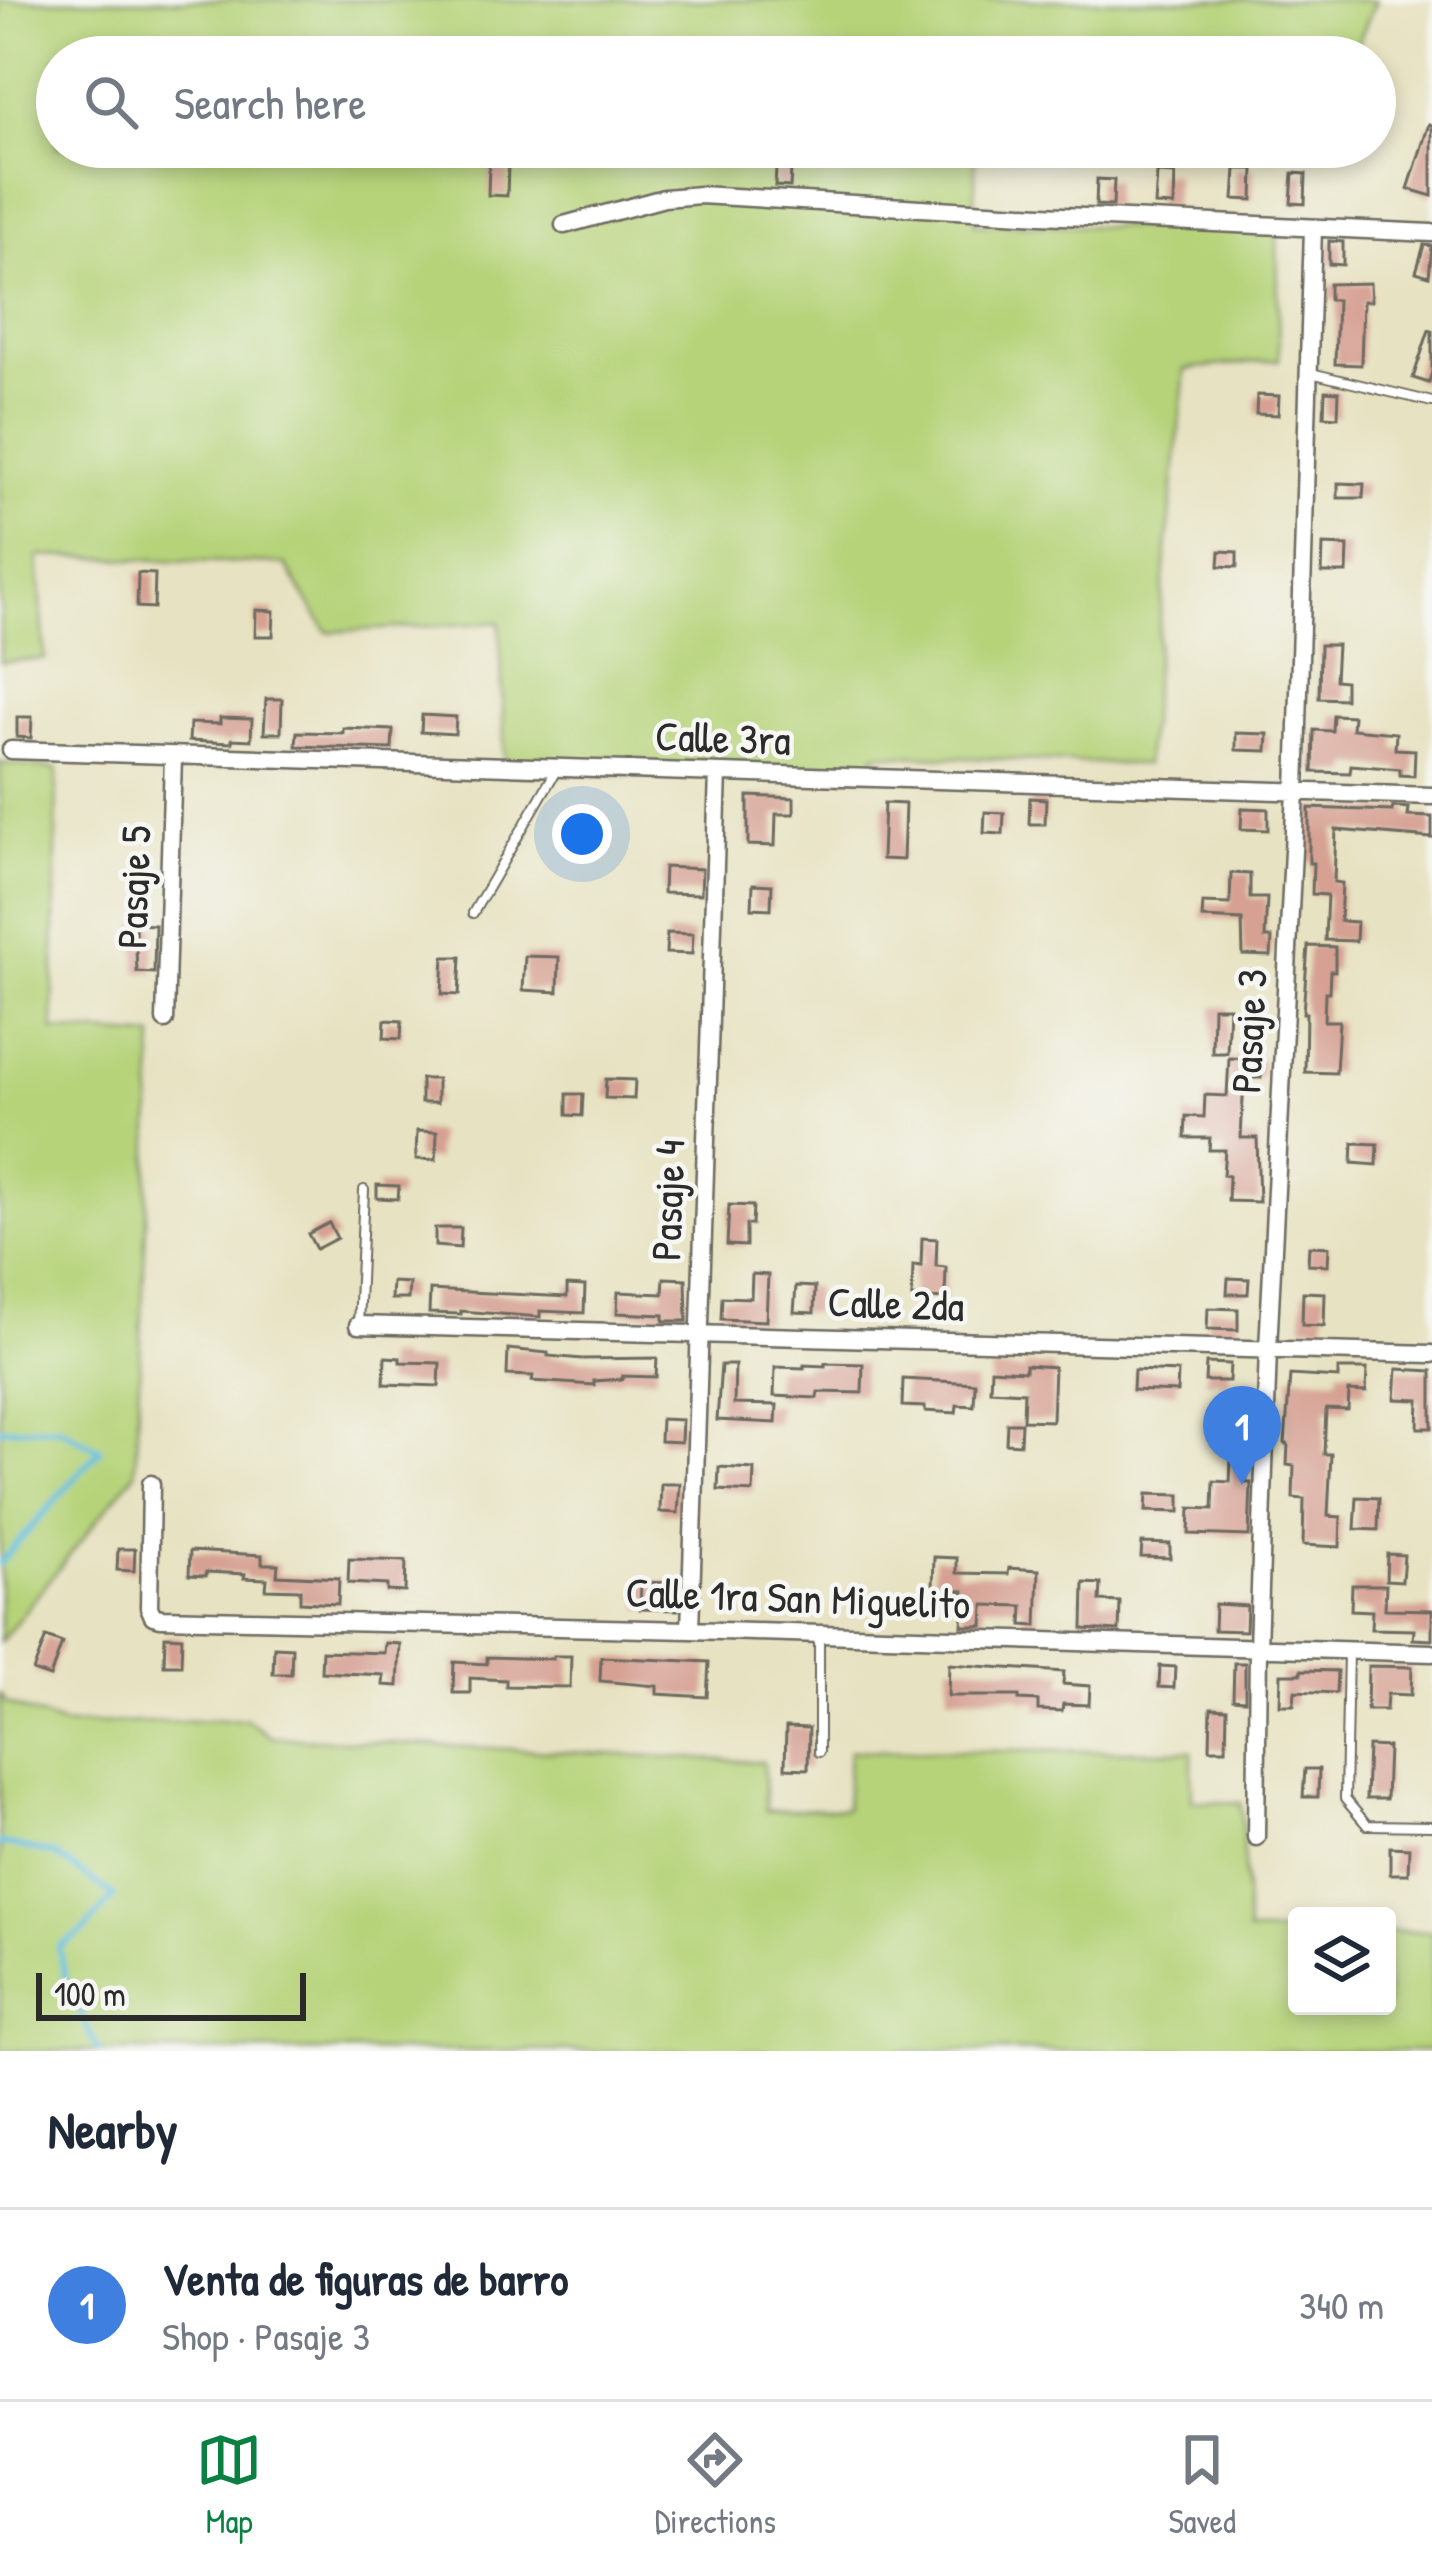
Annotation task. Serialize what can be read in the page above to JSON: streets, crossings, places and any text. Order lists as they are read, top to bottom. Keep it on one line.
{"streets":{"street":["Calle 3ra","Pasaje 5","Pasaje 3","Pasaje 4","Calle 2da","Calle 1ra San Miguelito"]},"crossings":[["Calle 3ra","Pasaje 5"],["Calle 3ra","Pasaje 3"],["Calle 3ra","Pasaje 4"],["Pasaje 3","Calle 2da"],["Pasaje 3","Calle 1ra San Miguelito"],["Pasaje 4","Calle 2da"],["Pasaje 4","Calle 1ra San Miguelito"]],"scale_bar":"100 m","page":{"search":"Search here","pins":"1","scale":"100 m","heading":"Nearby","list":[{"mark":"1","name":"Venta de figuras de barro","note":"Shop · Pasaje 3","value":"340 m"}],"nav":["Map","Directions","Saved"]}}
